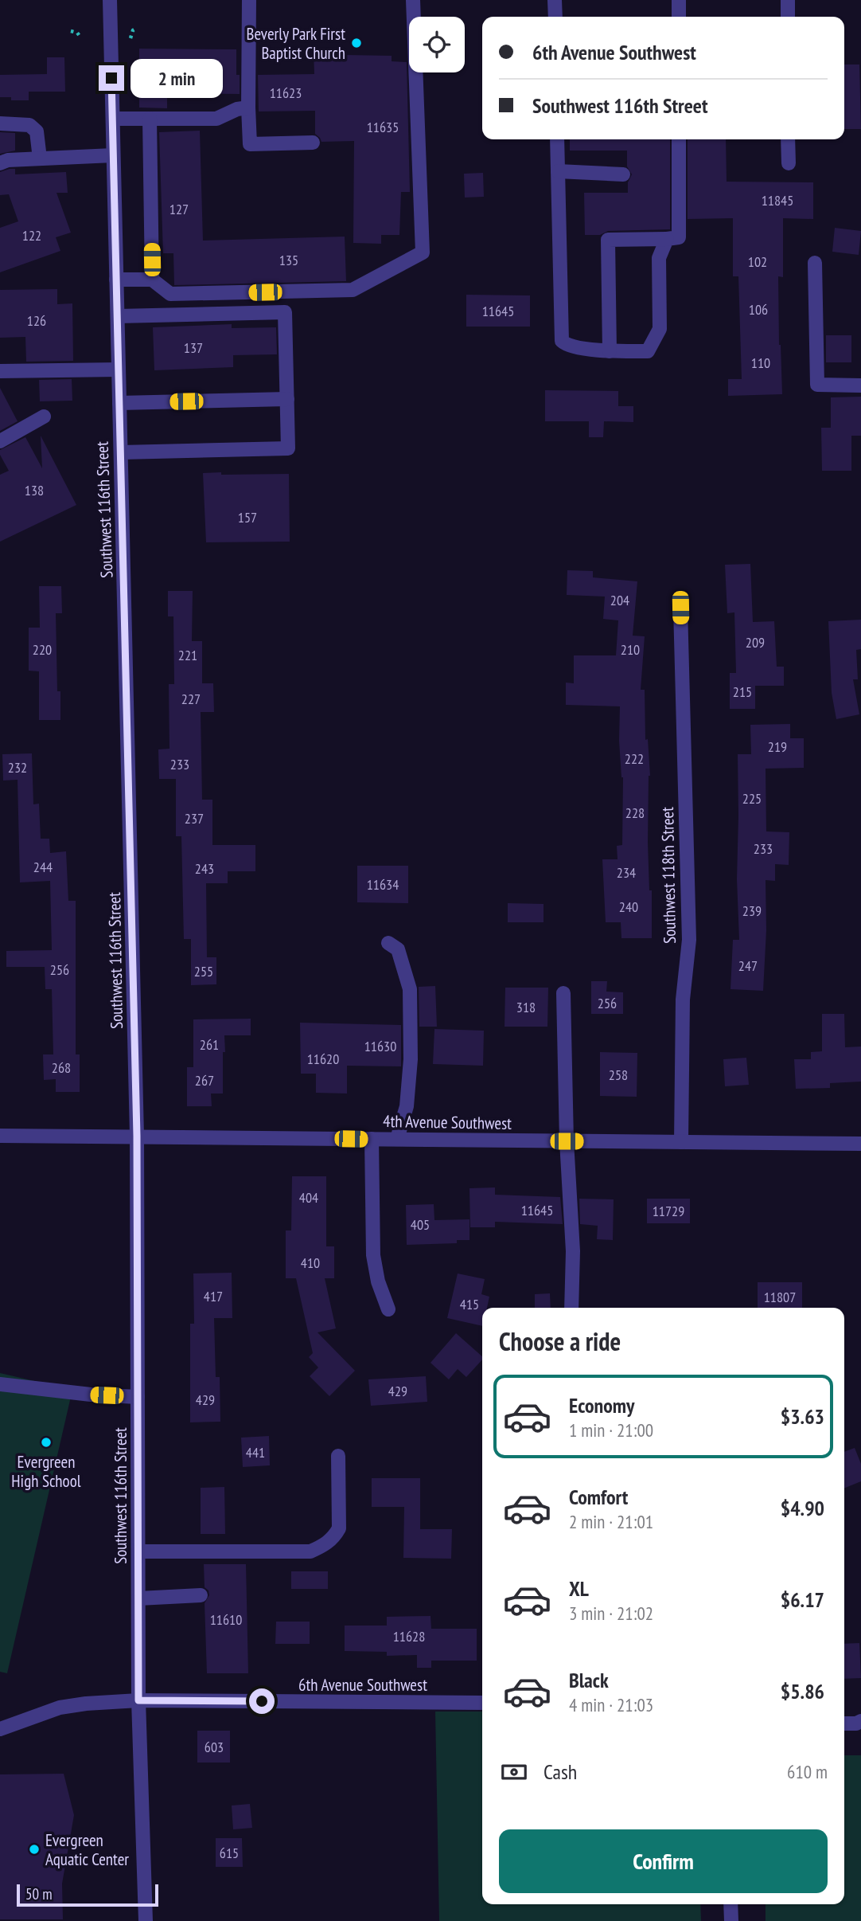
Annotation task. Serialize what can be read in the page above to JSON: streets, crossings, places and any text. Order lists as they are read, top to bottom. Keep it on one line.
{"streets":{"street":["Southwest 116th Street","Southwest 118th Street","4th Avenue Southwest","6th Avenue Southwest"]},"crossings":[["Southwest 116th Street","4th Avenue Southwest"],["Southwest 116th Street","6th Avenue Southwest"],["Southwest 118th Street","4th Avenue Southwest"]],"places":["Beverly Park First Baptist Church","Evergreen High School","Evergreen Aquatic Center"],"house_numbers":["11623","11635","11845","127","122","135","102","106","11645","126","137","110","138","157","204","209","220","210","221","215","227","219","222","233","232","225","228","237","233","244","243","234","11634","240","239","247","256","255","256","318","261","11630","11620","268","258","267","404","11645","11729","405","410","417","11807","415","429","429","441","11610","11628","603","615"],"scale_bar":"50 m","page":{"banner":["6th Avenue Southwest","Southwest 116th Street"],"bubble":"2 min","heading":"Choose a ride","list":[{"name":"Economy","note":"1 min · 21:00","value":"$3.63"},{"name":"Comfort","note":"2 min · 21:01","value":"$4.90"},{"name":"XL","note":"3 min · 21:02","value":"$6.17"},{"name":"Black","note":"4 min · 21:03","value":"$5.86"}],"pay":["Cash","610 m"],"buttons":"Confirm","scale":"50 m"}}
